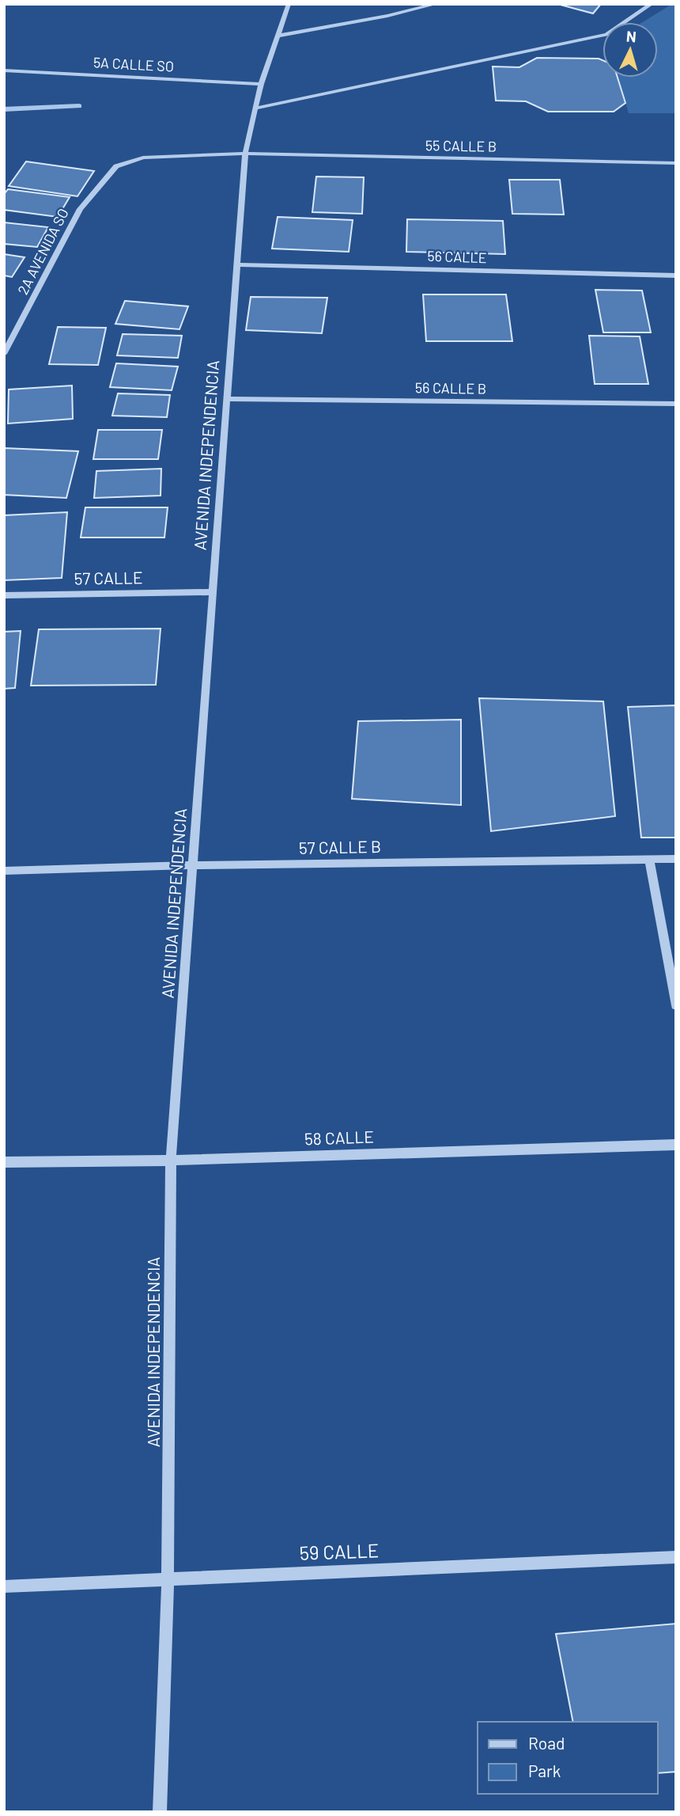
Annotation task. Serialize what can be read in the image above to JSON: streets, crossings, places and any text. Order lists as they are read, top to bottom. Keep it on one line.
{"streets":{"street":["5A CALLE SO","55 CALLE B","2A AVENIDA SO","56 CALLE","56 CALLE B","AVENIDA INDEPENDENCIA","57 CALLE","57 CALLE B","58 CALLE","59 CALLE"]},"crossings":[["5A CALLE SO","AVENIDA INDEPENDENCIA"],["55 CALLE B","2A AVENIDA SO"],["55 CALLE B","AVENIDA INDEPENDENCIA"],["2A AVENIDA SO","AVENIDA INDEPENDENCIA"],["56 CALLE","AVENIDA INDEPENDENCIA"],["56 CALLE B","AVENIDA INDEPENDENCIA"],["AVENIDA INDEPENDENCIA","57 CALLE"],["AVENIDA INDEPENDENCIA","57 CALLE B"],["AVENIDA INDEPENDENCIA","58 CALLE"],["AVENIDA INDEPENDENCIA","59 CALLE"]],"legend":["Road","Park"],"north":"top"}
